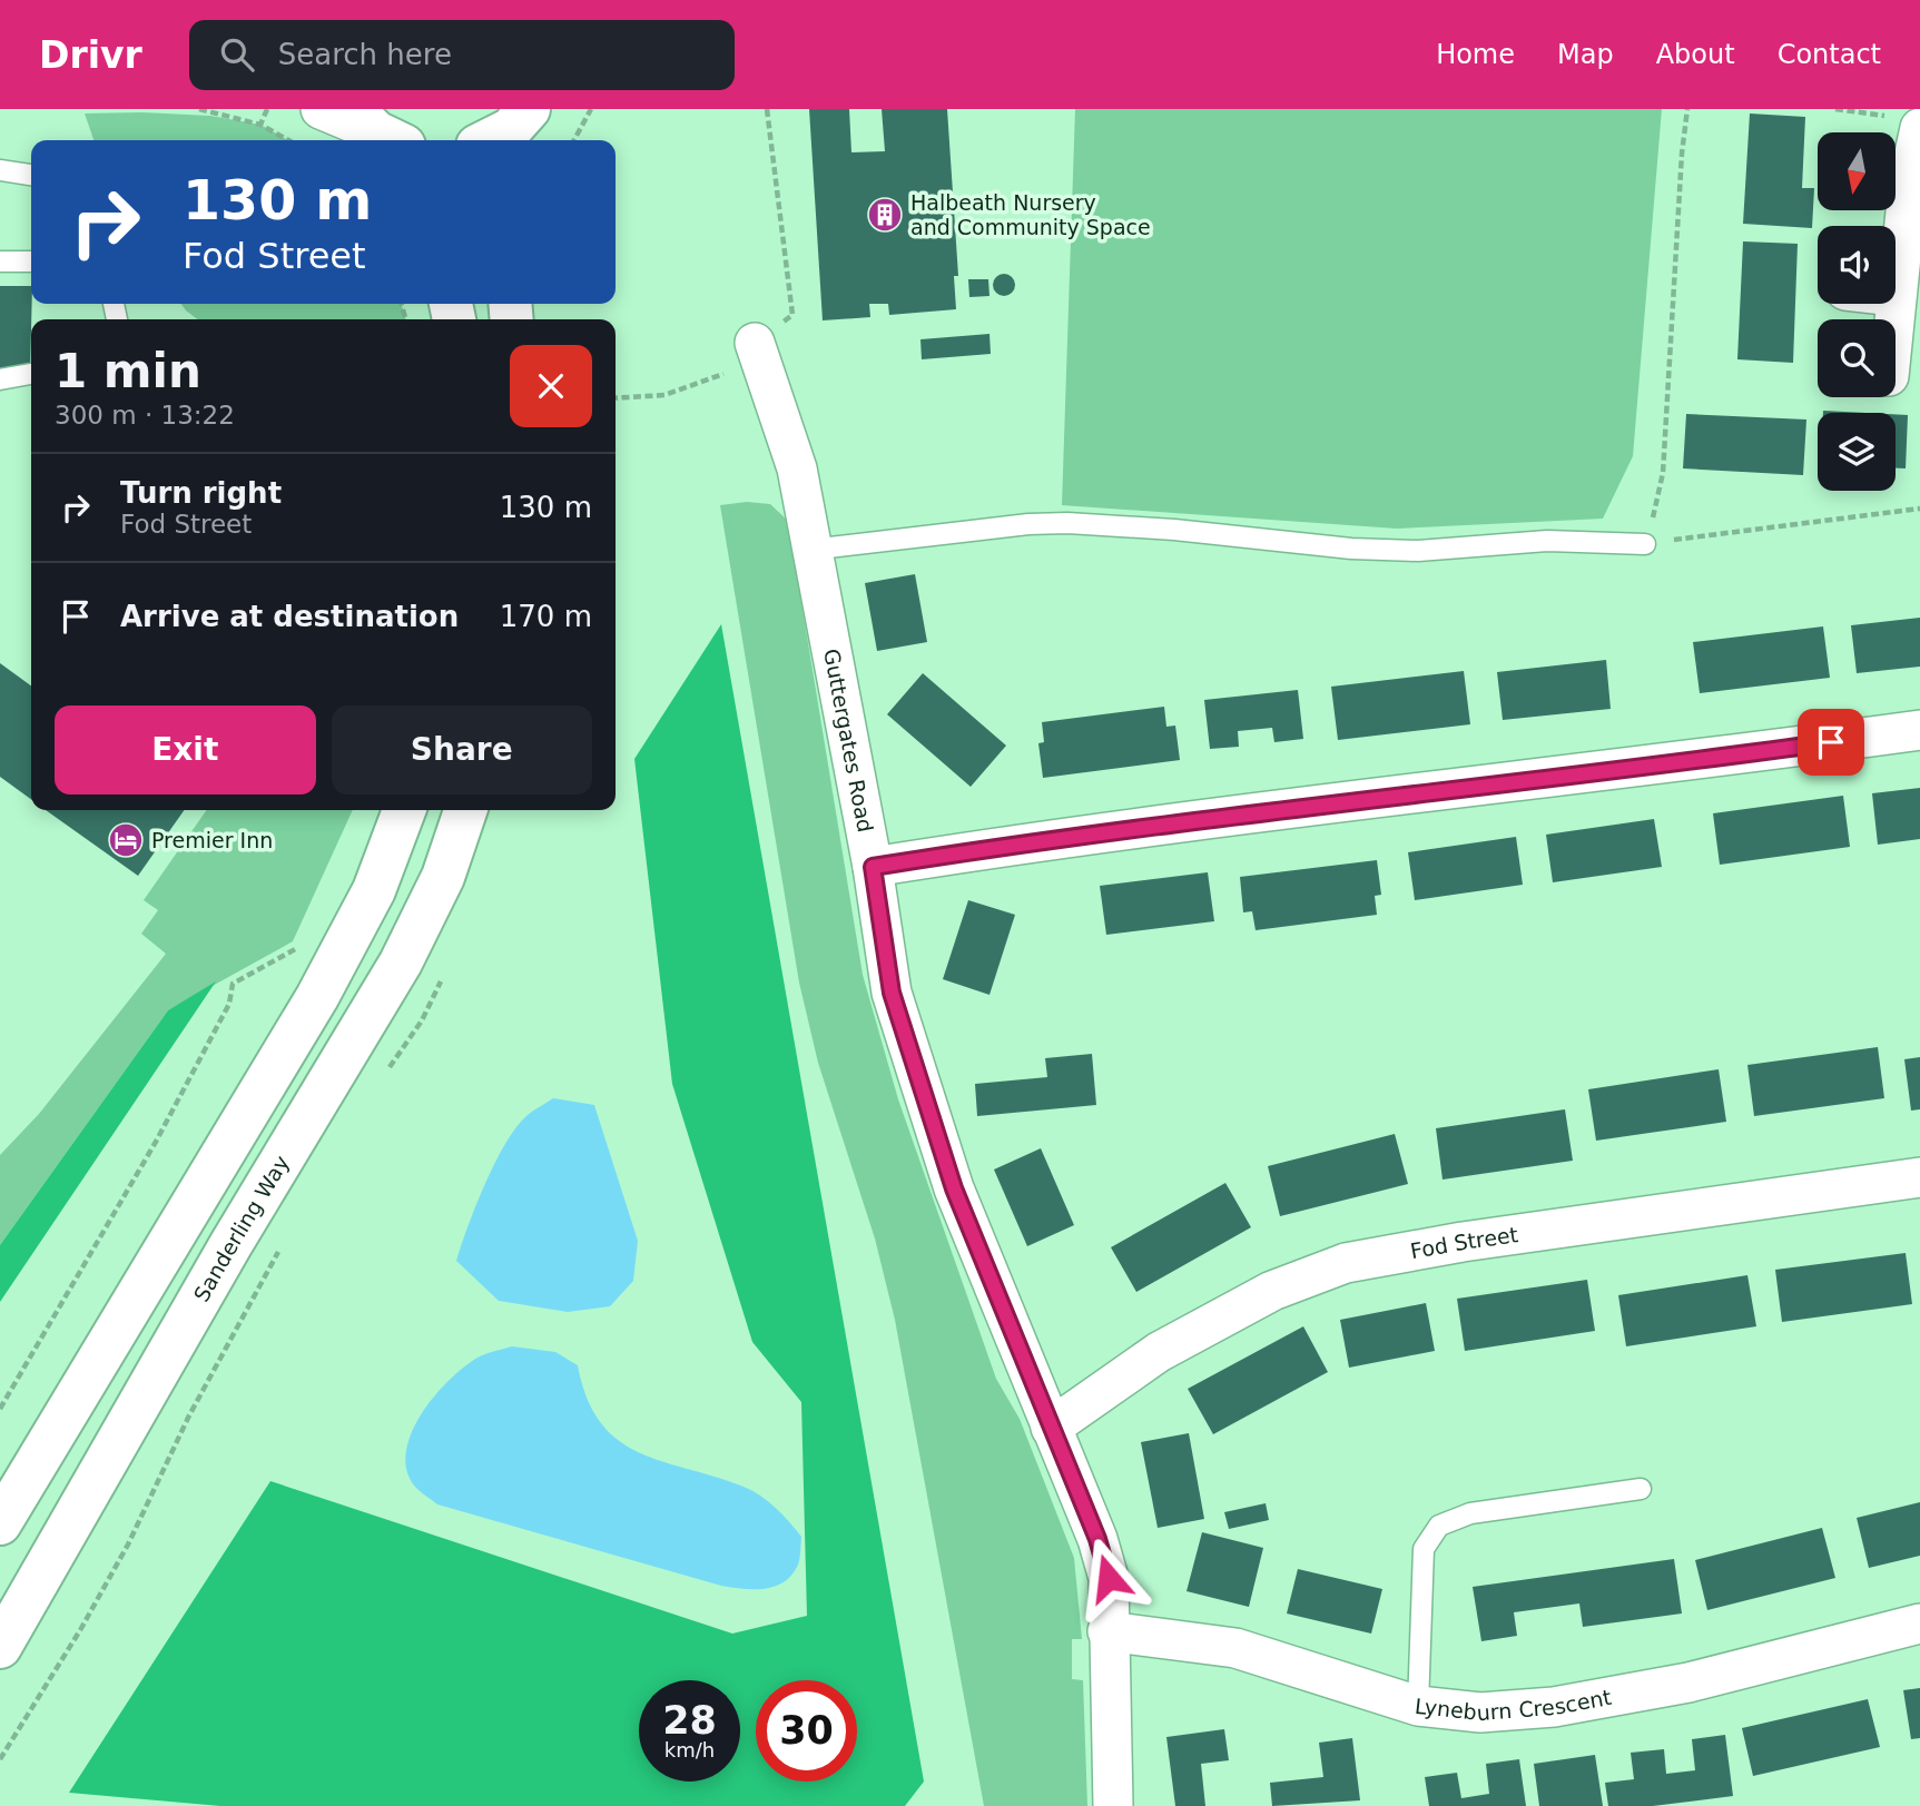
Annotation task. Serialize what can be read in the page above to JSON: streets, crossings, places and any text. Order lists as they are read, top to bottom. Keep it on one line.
{"streets":{"street":["Guttergates Road","Sanderling Way","Fod Street","Lyneburn Crescent"]},"crossings":[["Guttergates Road","Fod Street"],["Guttergates Road","Lyneburn Crescent"]],"places":{"building":["Halbeath Nursery and Community Space"],"hotel":["Premier Inn"]},"north":"bottom","page":{"header":"Drivr","search":"Search here","nav":["Home","Map","About","Contact"],"turn":["130 m","Fod Street"],"heading":["1 min","300 m · 13:22"],"list":[{"name":"Turn right","note":"Fod Street","value":"130 m"},{"name":"Arrive at destination","value":"170 m"}],"buttons":["Exit","Share"],"speed":"28 km/h","limit":"30"}}
